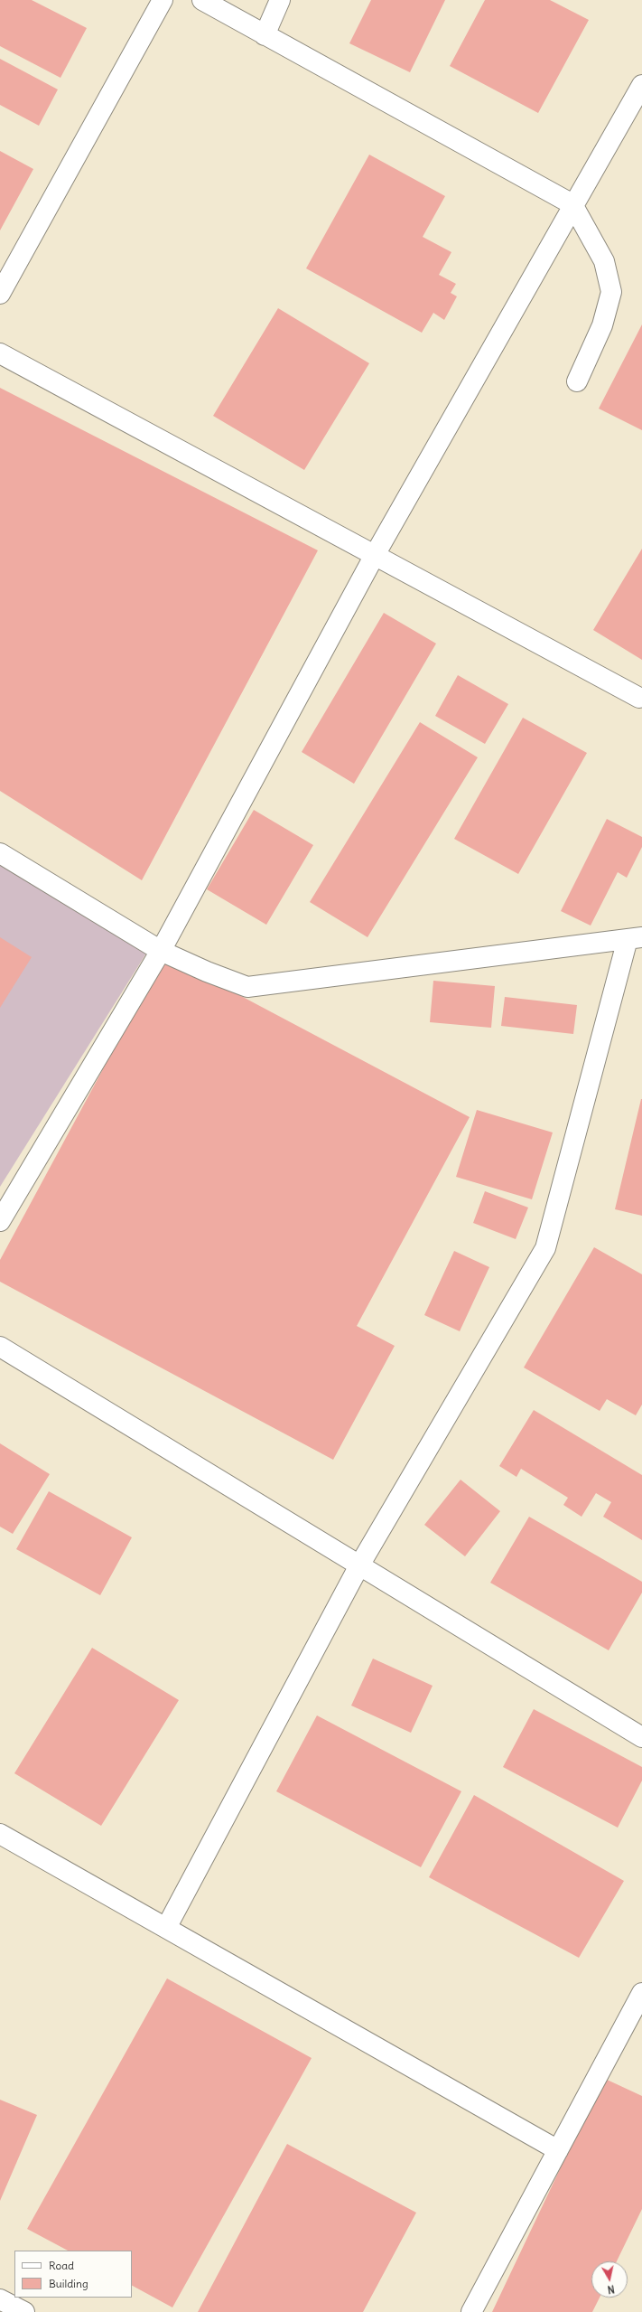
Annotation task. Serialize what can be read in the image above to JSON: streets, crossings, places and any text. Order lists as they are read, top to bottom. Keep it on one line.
{"legend":["Road","Building"],"north":"bottom"}
